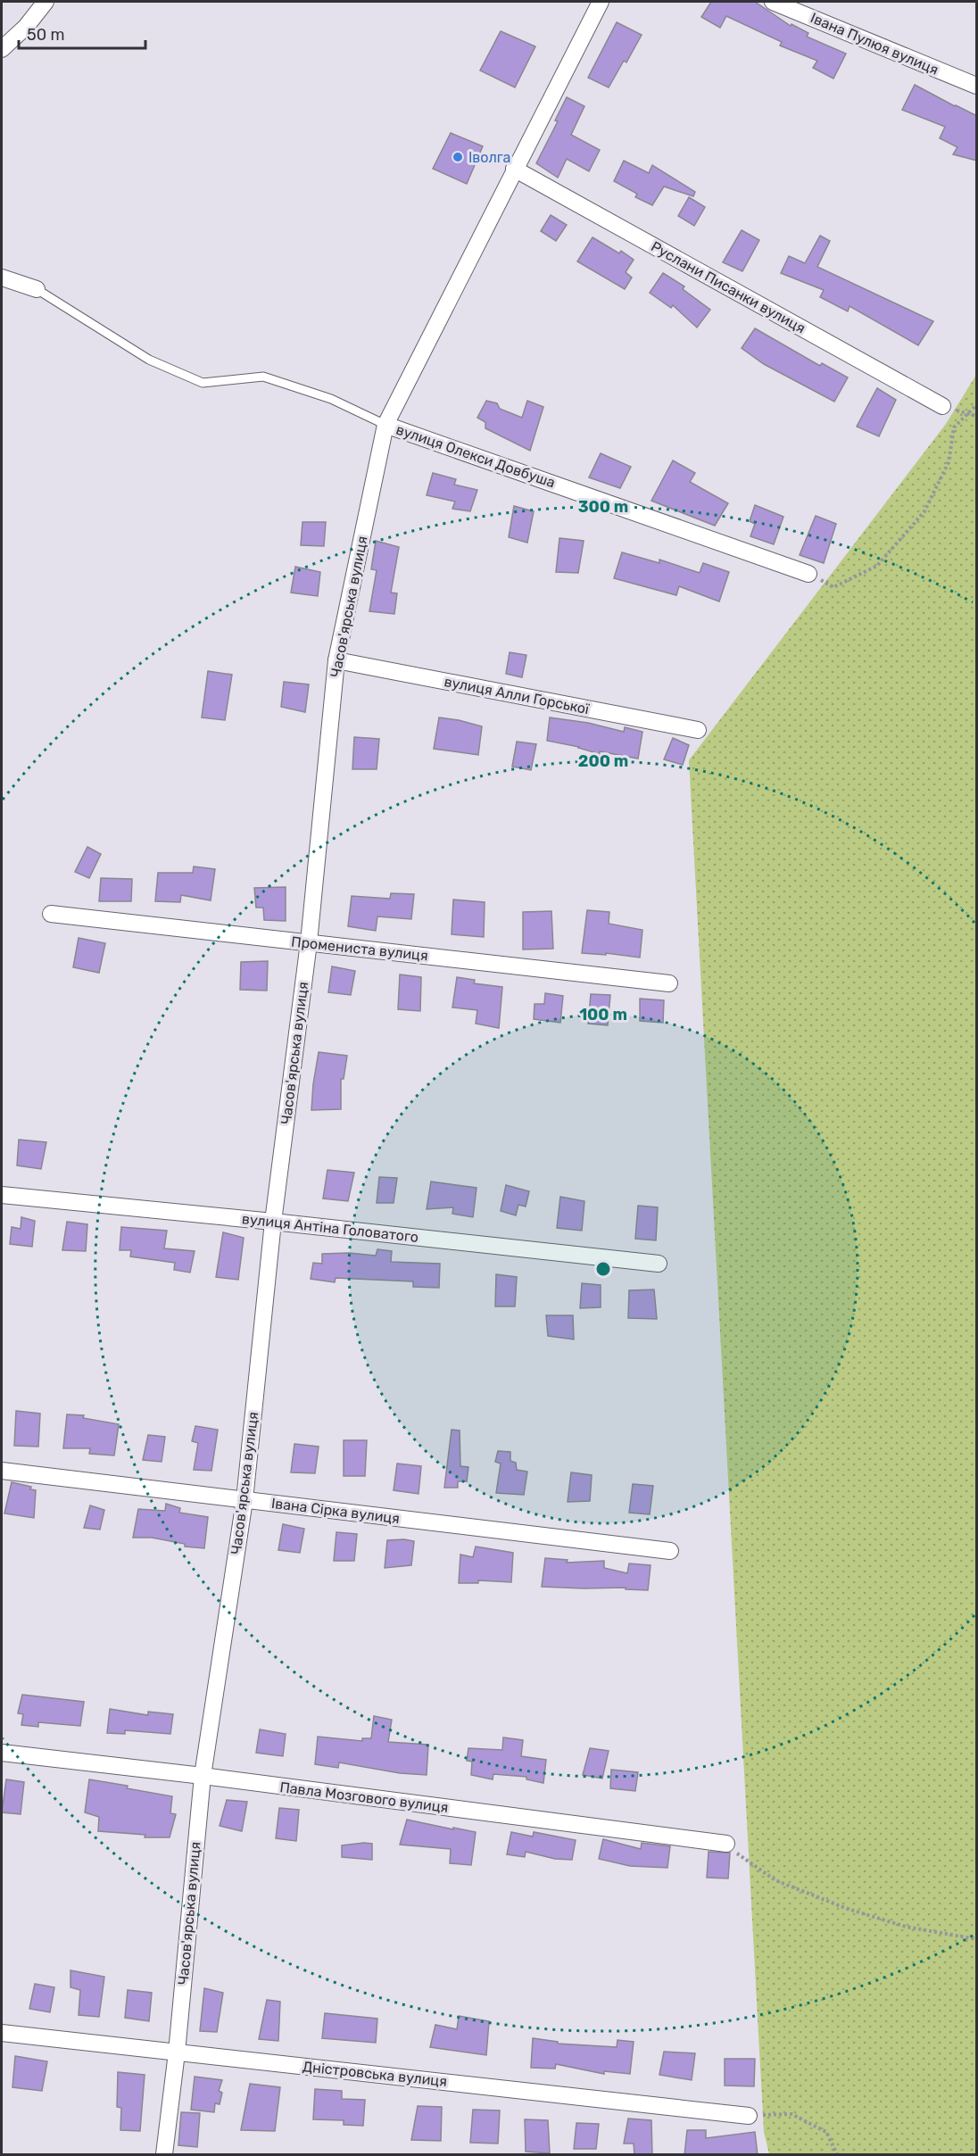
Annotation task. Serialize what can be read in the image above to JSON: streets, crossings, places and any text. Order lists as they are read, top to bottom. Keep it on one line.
{"streets":{"street":["Івана Пулюя вулиця","Руслани Писанки вулиця","вулиця Олекси Довбуша","Часов'ярська вулиця","вулиця Алли Горської","Промениста вулиця","вулиця Антіна Головатого","Івана Сірка вулиця","Павла Мозгового вулиця","Дністровська вулиця"]},"crossings":[["Руслани Писанки вулиця","Часов'ярська вулиця"],["вулиця Олекси Довбуша","Часов'ярська вулиця"],["Часов'ярська вулиця","вулиця Алли Горської"],["Часов'ярська вулиця","Промениста вулиця"],["Часов'ярська вулиця","вулиця Антіна Головатого"],["Часов'ярська вулиця","Івана Сірка вулиця"],["Часов'ярська вулиця","Павла Мозгового вулиця"],["Часов'ярська вулиця","Дністровська вулиця"]],"places":["Іволга"],"scale_bar":"50 m","rings":["300 m","200 m","100 m"]}
